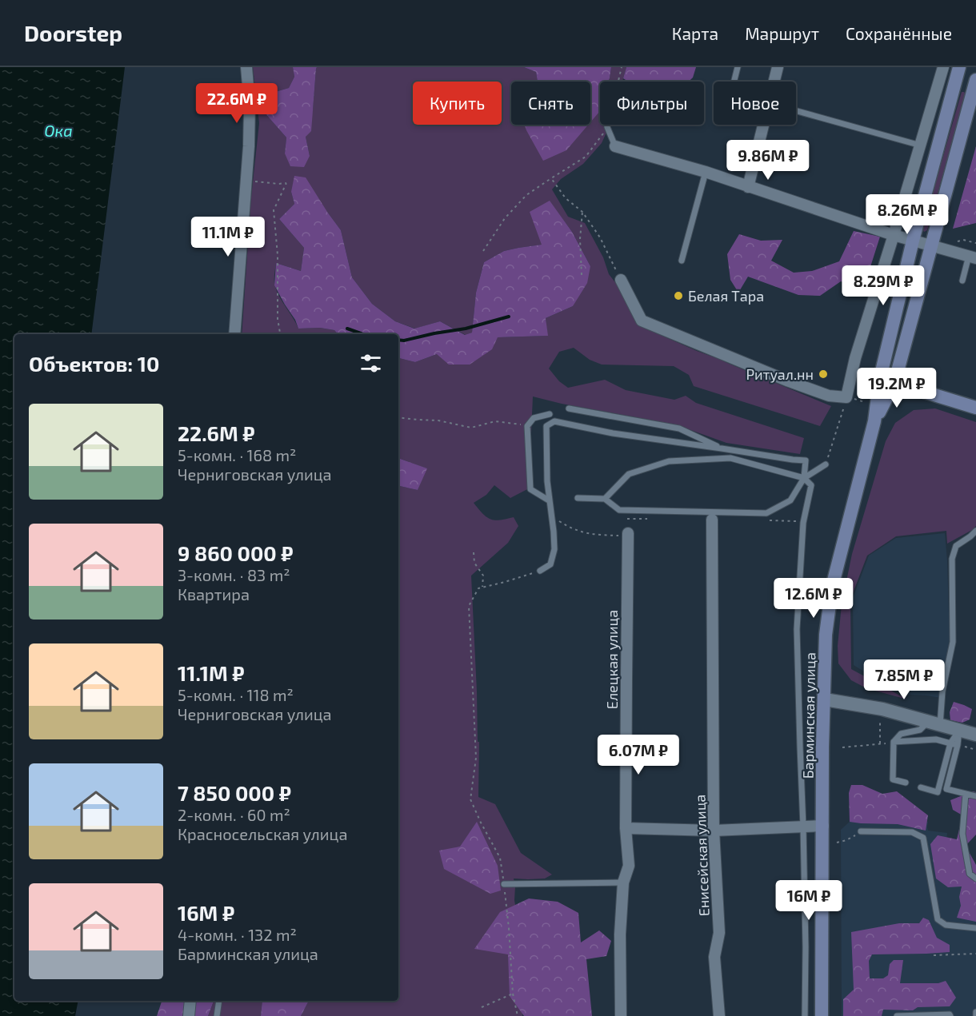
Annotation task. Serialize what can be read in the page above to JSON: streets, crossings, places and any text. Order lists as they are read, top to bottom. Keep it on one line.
{"streets":{"main road":["Барминская улица"],"street":["Елецкая улица","Енисейская улица"]},"water":["Ока"],"places":["Белая Тара","Ритуал.нн"],"page":{"header":"Doorstep","nav":["Карта","Маршрут","Сохранённые"],"chip":["Купить","Снять","Фильтры","Новое"],"price":["22.6M ₽","9.86M ₽","8.26M ₽","11.1M ₽","8.29M ₽","19.2M ₽","12.6M ₽","7.85M ₽","6.07M ₽","16M ₽"],"heading":"Объектов: 10","list":[{"name":"22.6M ₽","note":"5-комн. · 168 m² · Черниговская улица"},{"name":"9 860 000 ₽","note":"3-комн. · 83 m² · Квартира"},{"name":"11.1M ₽","note":"5-комн. · 118 m² · Черниговская улица"},{"name":"7 850 000 ₽","note":"2-комн. · 60 m² · Красносельская улица"},{"name":"16M ₽","note":"4-комн. · 132 m² · Барминская улица"}]}}
